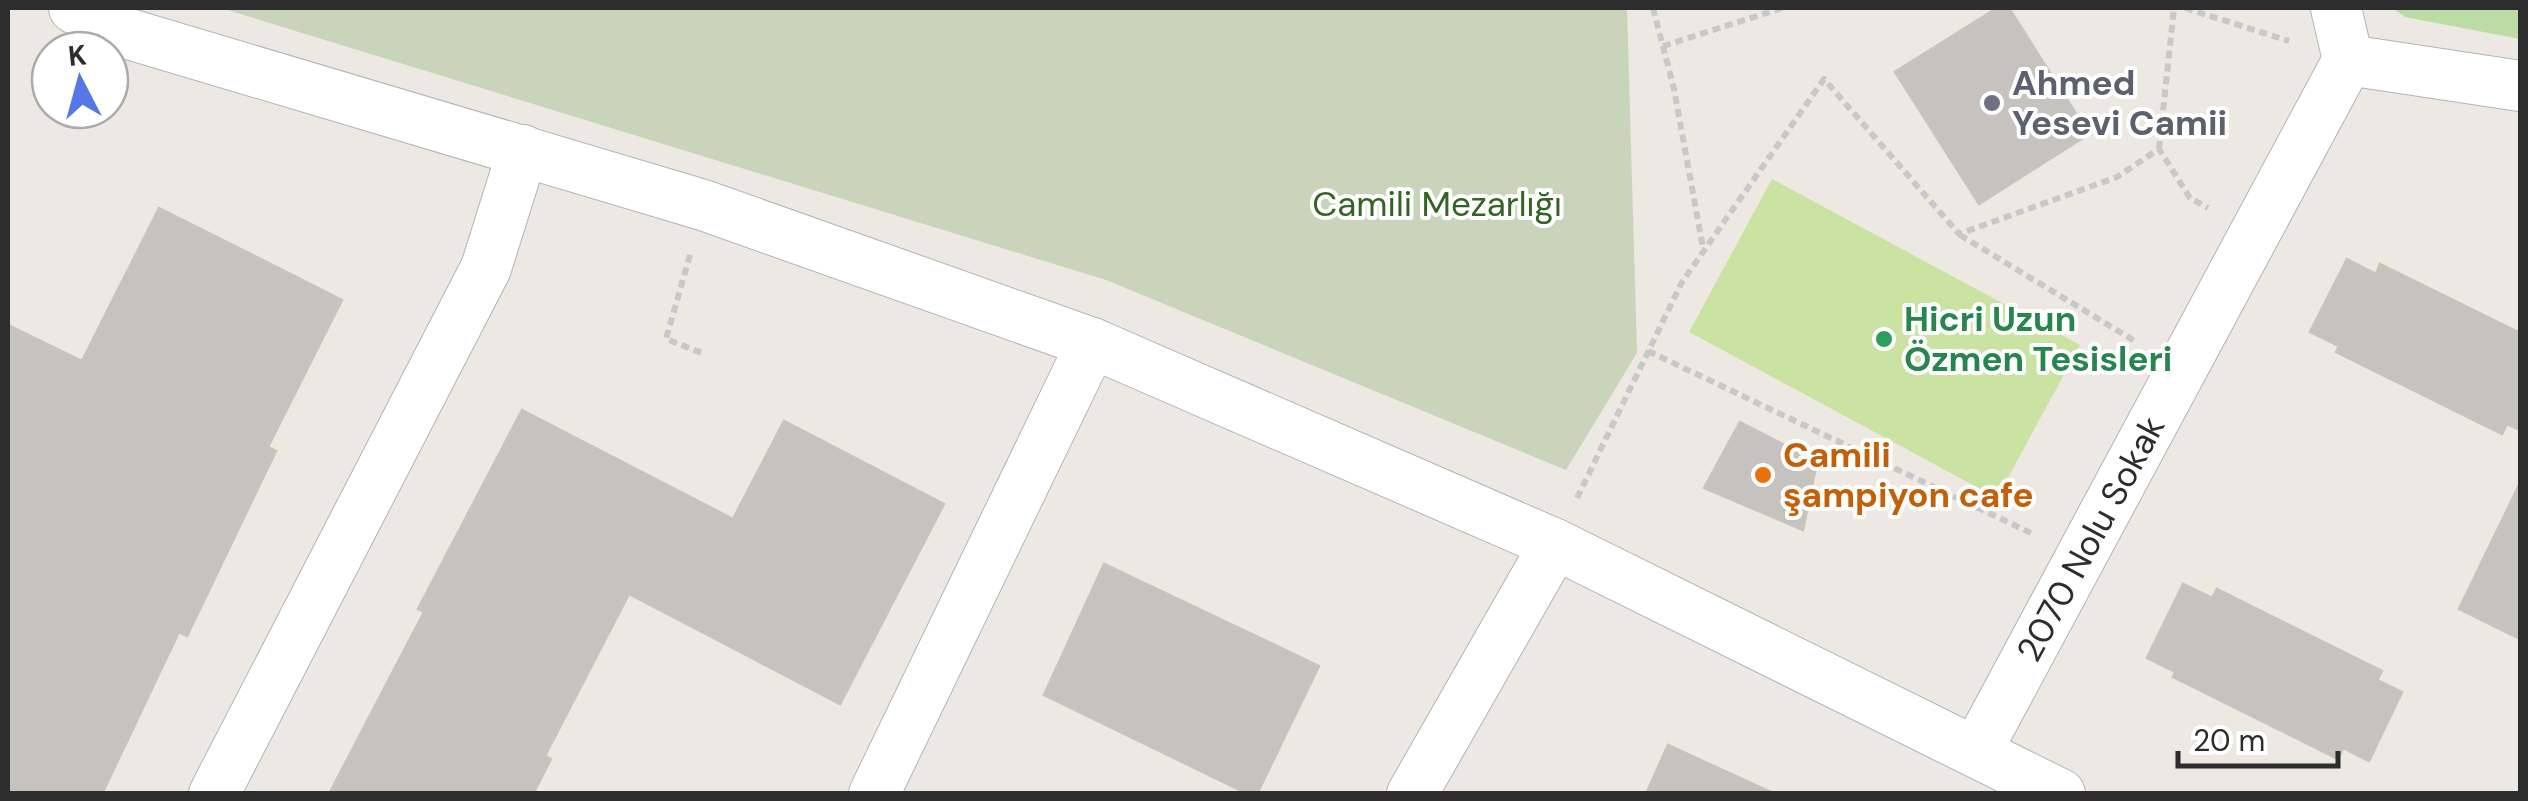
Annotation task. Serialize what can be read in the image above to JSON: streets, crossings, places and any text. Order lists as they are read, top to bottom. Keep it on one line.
{"streets":{"street":["2070 Nolu Sokak"]},"parks":["Camili Mezarlığı"],"places":["Ahmed Yesevi Camii","Hicri Uzun Özmen Tesisleri","Camili şampiyon cafe"],"scale_bar":"20 m","north":"top"}
